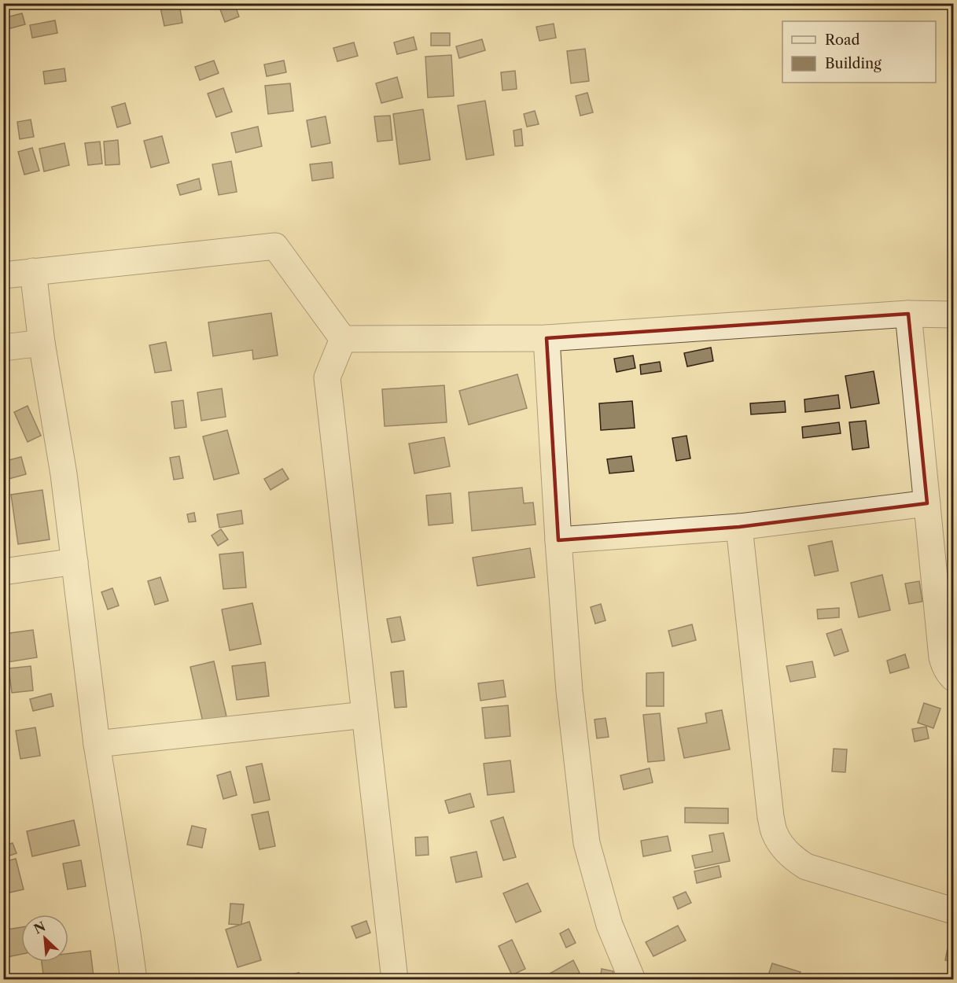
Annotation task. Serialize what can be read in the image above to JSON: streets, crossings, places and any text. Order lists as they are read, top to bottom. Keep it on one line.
{"legend":["Road","Building"],"north":"top left"}
